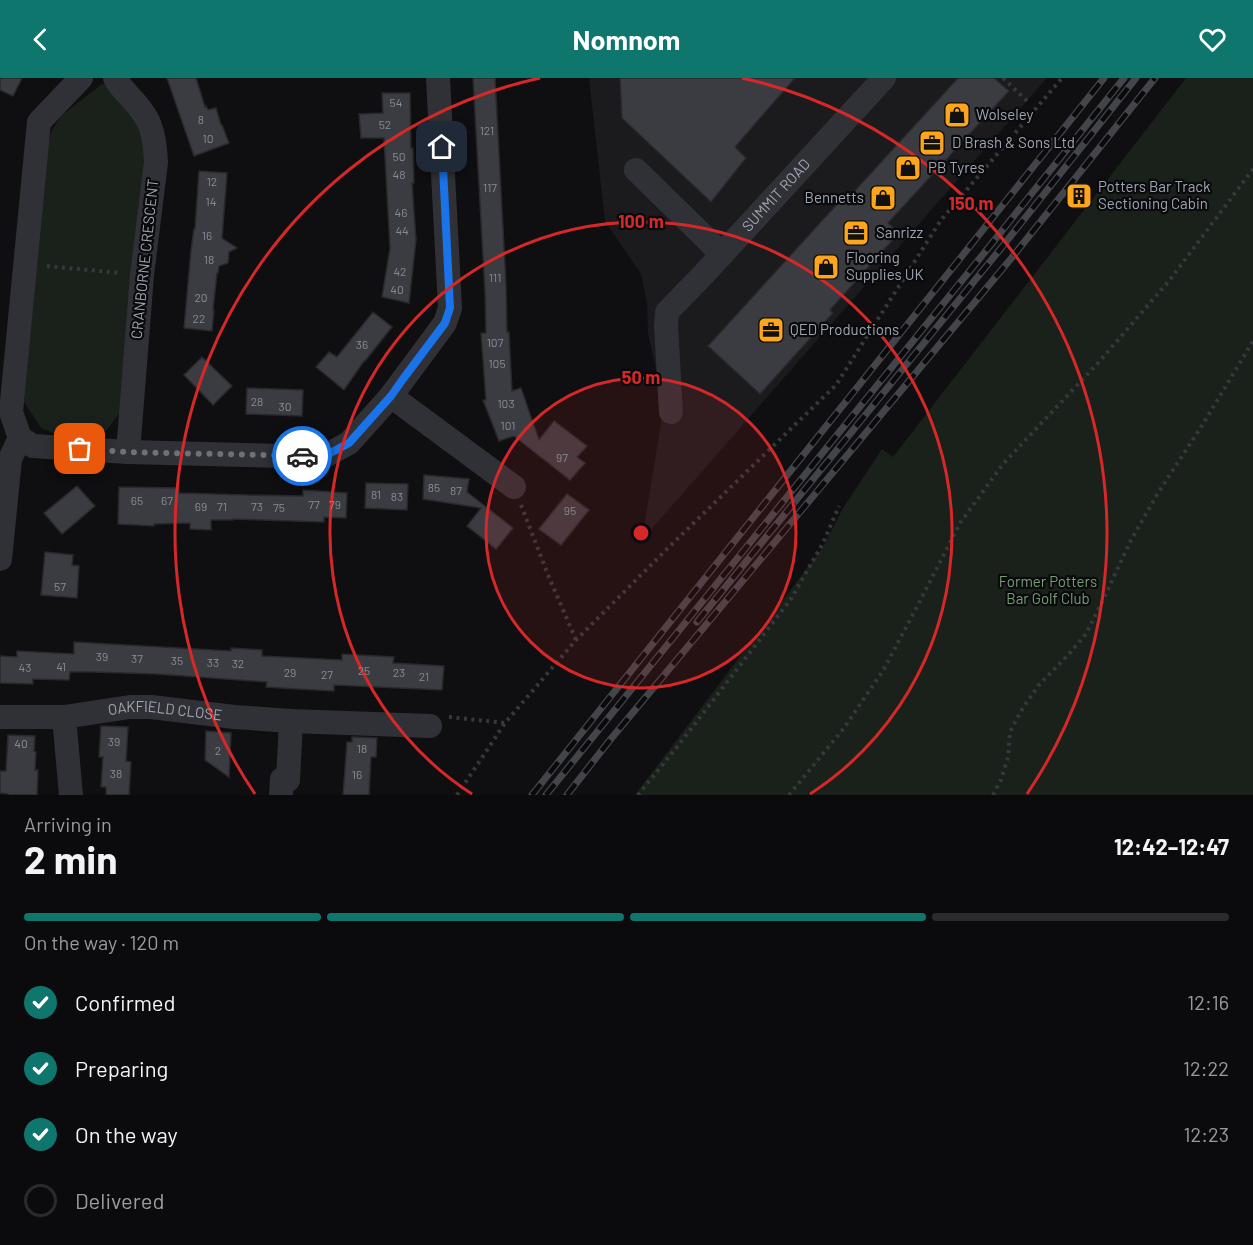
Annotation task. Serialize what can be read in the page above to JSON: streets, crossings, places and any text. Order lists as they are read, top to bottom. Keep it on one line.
{"streets":{"street":["SUMMIT ROAD","CRANBORNE CRESCENT","OAKFIELD CLOSE"]},"parks":["Former Potters Bar Golf Club"],"places":{"shop":["Wolseley","PB Tyres","Bennetts","Flooring Supplies UK"],"office":["D Brash & Sons Ltd","Sanrizz","QED Productions"],"building":["Potters Bar Track Sectioning Cabin"]},"house_numbers":["54","8","52","121","10","50","48","12","117","14","46","44","16","18","42","111","40","20","22","107","36","105","28","103","30","101","97","85","87","81","83","65","67","77","79","69","71","73","75","95","57","39","37","35","33","32","41","43","25","29","23","27","21","39","40","18","2","38","16"],"page":{"header":"Nomnom","heading":["2 min","Arriving in","12:42–12:47"],"bar":"On the way · 120 m","list":[["Confirmed","12:16"],["Preparing","12:22"],["On the way","12:23"],"Delivered"]},"rings":["150 m","100 m","50 m"]}
